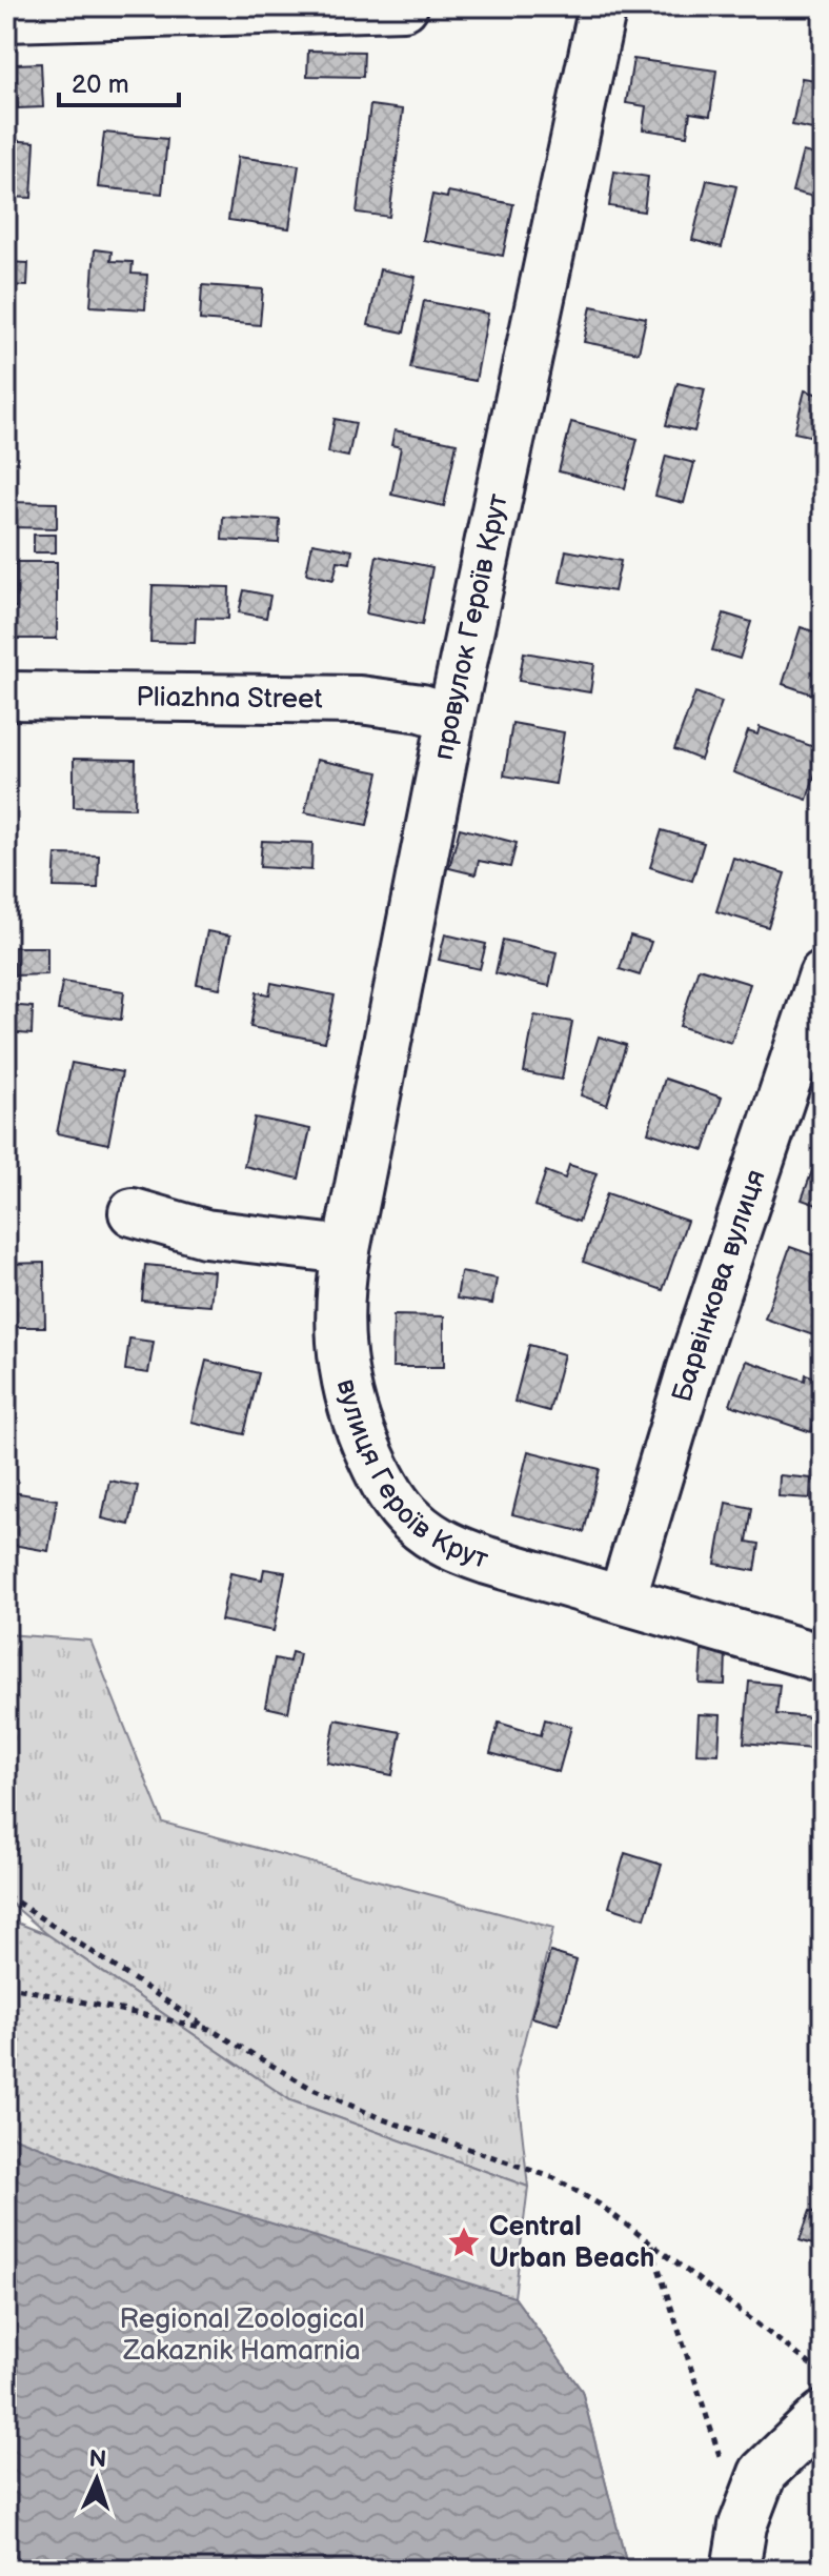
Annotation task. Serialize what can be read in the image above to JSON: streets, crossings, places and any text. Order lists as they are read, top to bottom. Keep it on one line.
{"streets":{"street":["провулок Героїв Крут","Pliazhna Street","Барвінкова вулиця","вулиця Героїв Крут"]},"crossings":[["провулок Героїв Крут","Pliazhna Street"],["провулок Героїв Крут","вулиця Героїв Крут"],["Барвінкова вулиця","вулиця Героїв Крут"]],"parks":["Regional Zoological Zakaznik Hamarnia"],"places":{"place":["Central Urban Beach"]},"scale_bar":"20 m","north":"top"}
